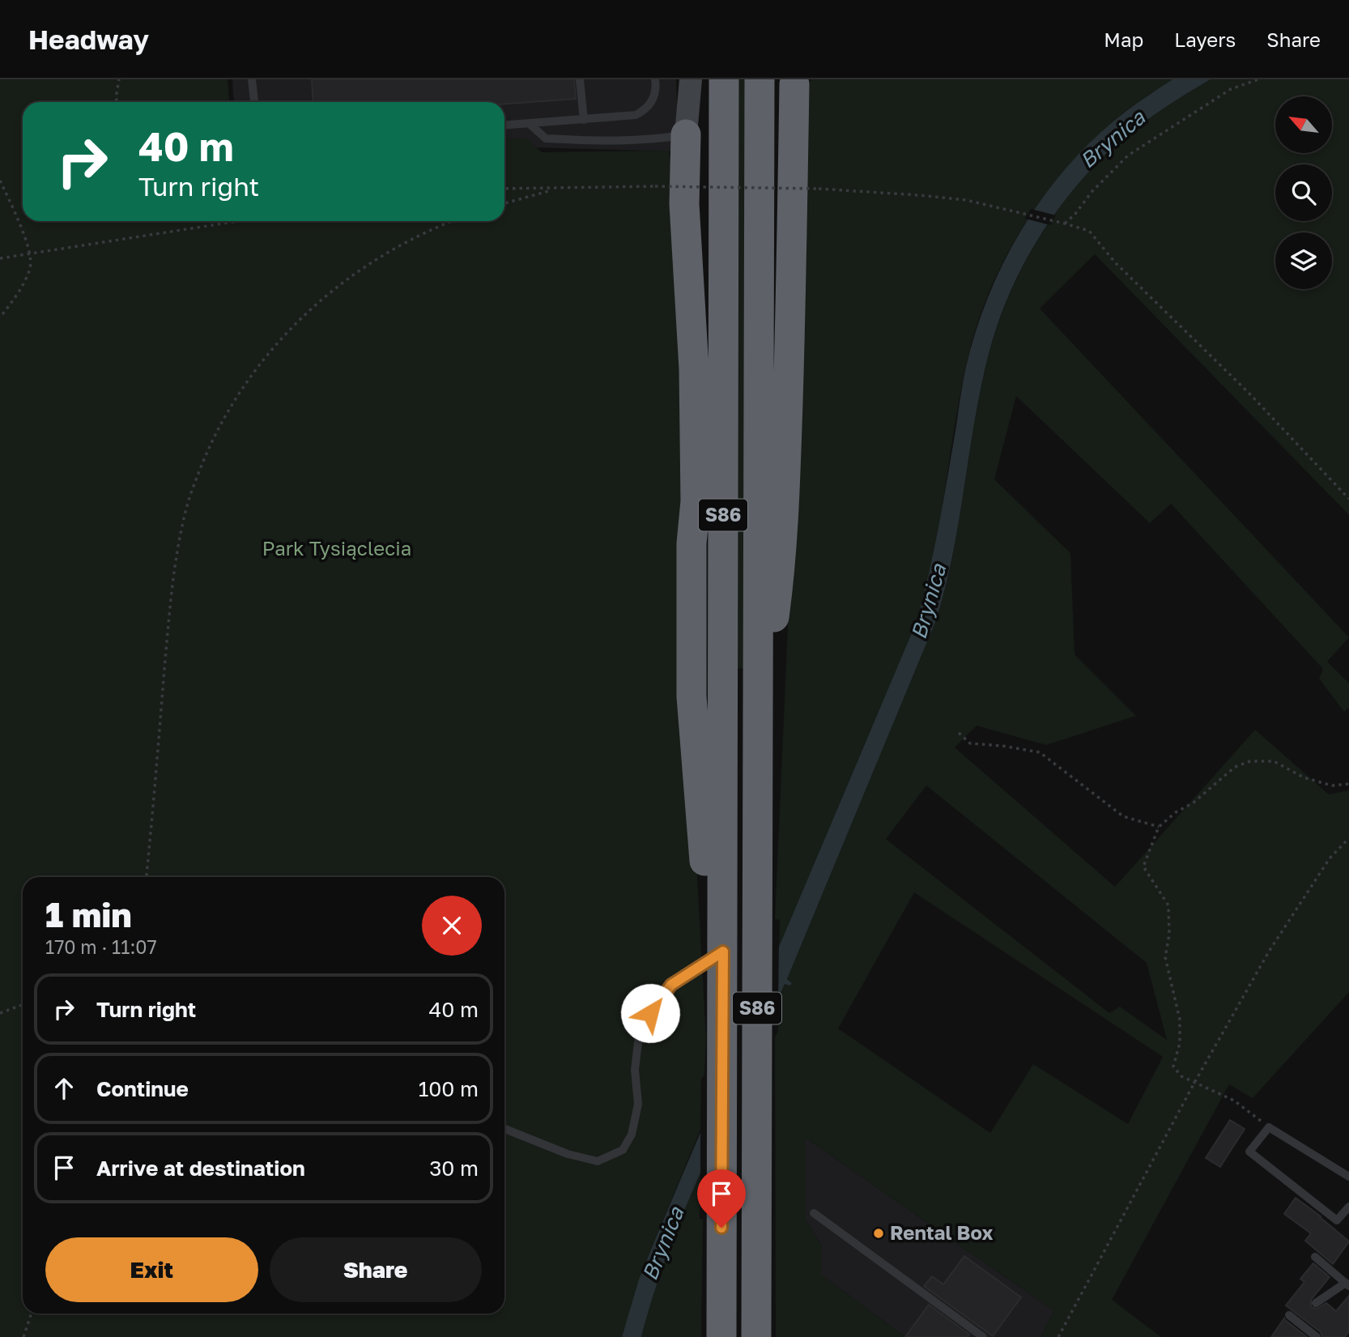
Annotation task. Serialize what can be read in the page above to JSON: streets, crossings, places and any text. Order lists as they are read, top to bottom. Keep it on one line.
{"streets":{"highway":["S86"]},"water":["Brynica"],"parks":["Park Tysiąclecia"],"places":["Rental Box"],"north":"top left","page":{"header":"Headway","nav":["Map","Layers","Share"],"turn":["40 m","Turn right"],"heading":["1 min","170 m · 11:07"],"list":[{"name":"Turn right","value":"40 m"},{"name":"Continue","value":"100 m"},{"name":"Arrive at destination","value":"30 m"}],"buttons":["Exit","Share"]}}
